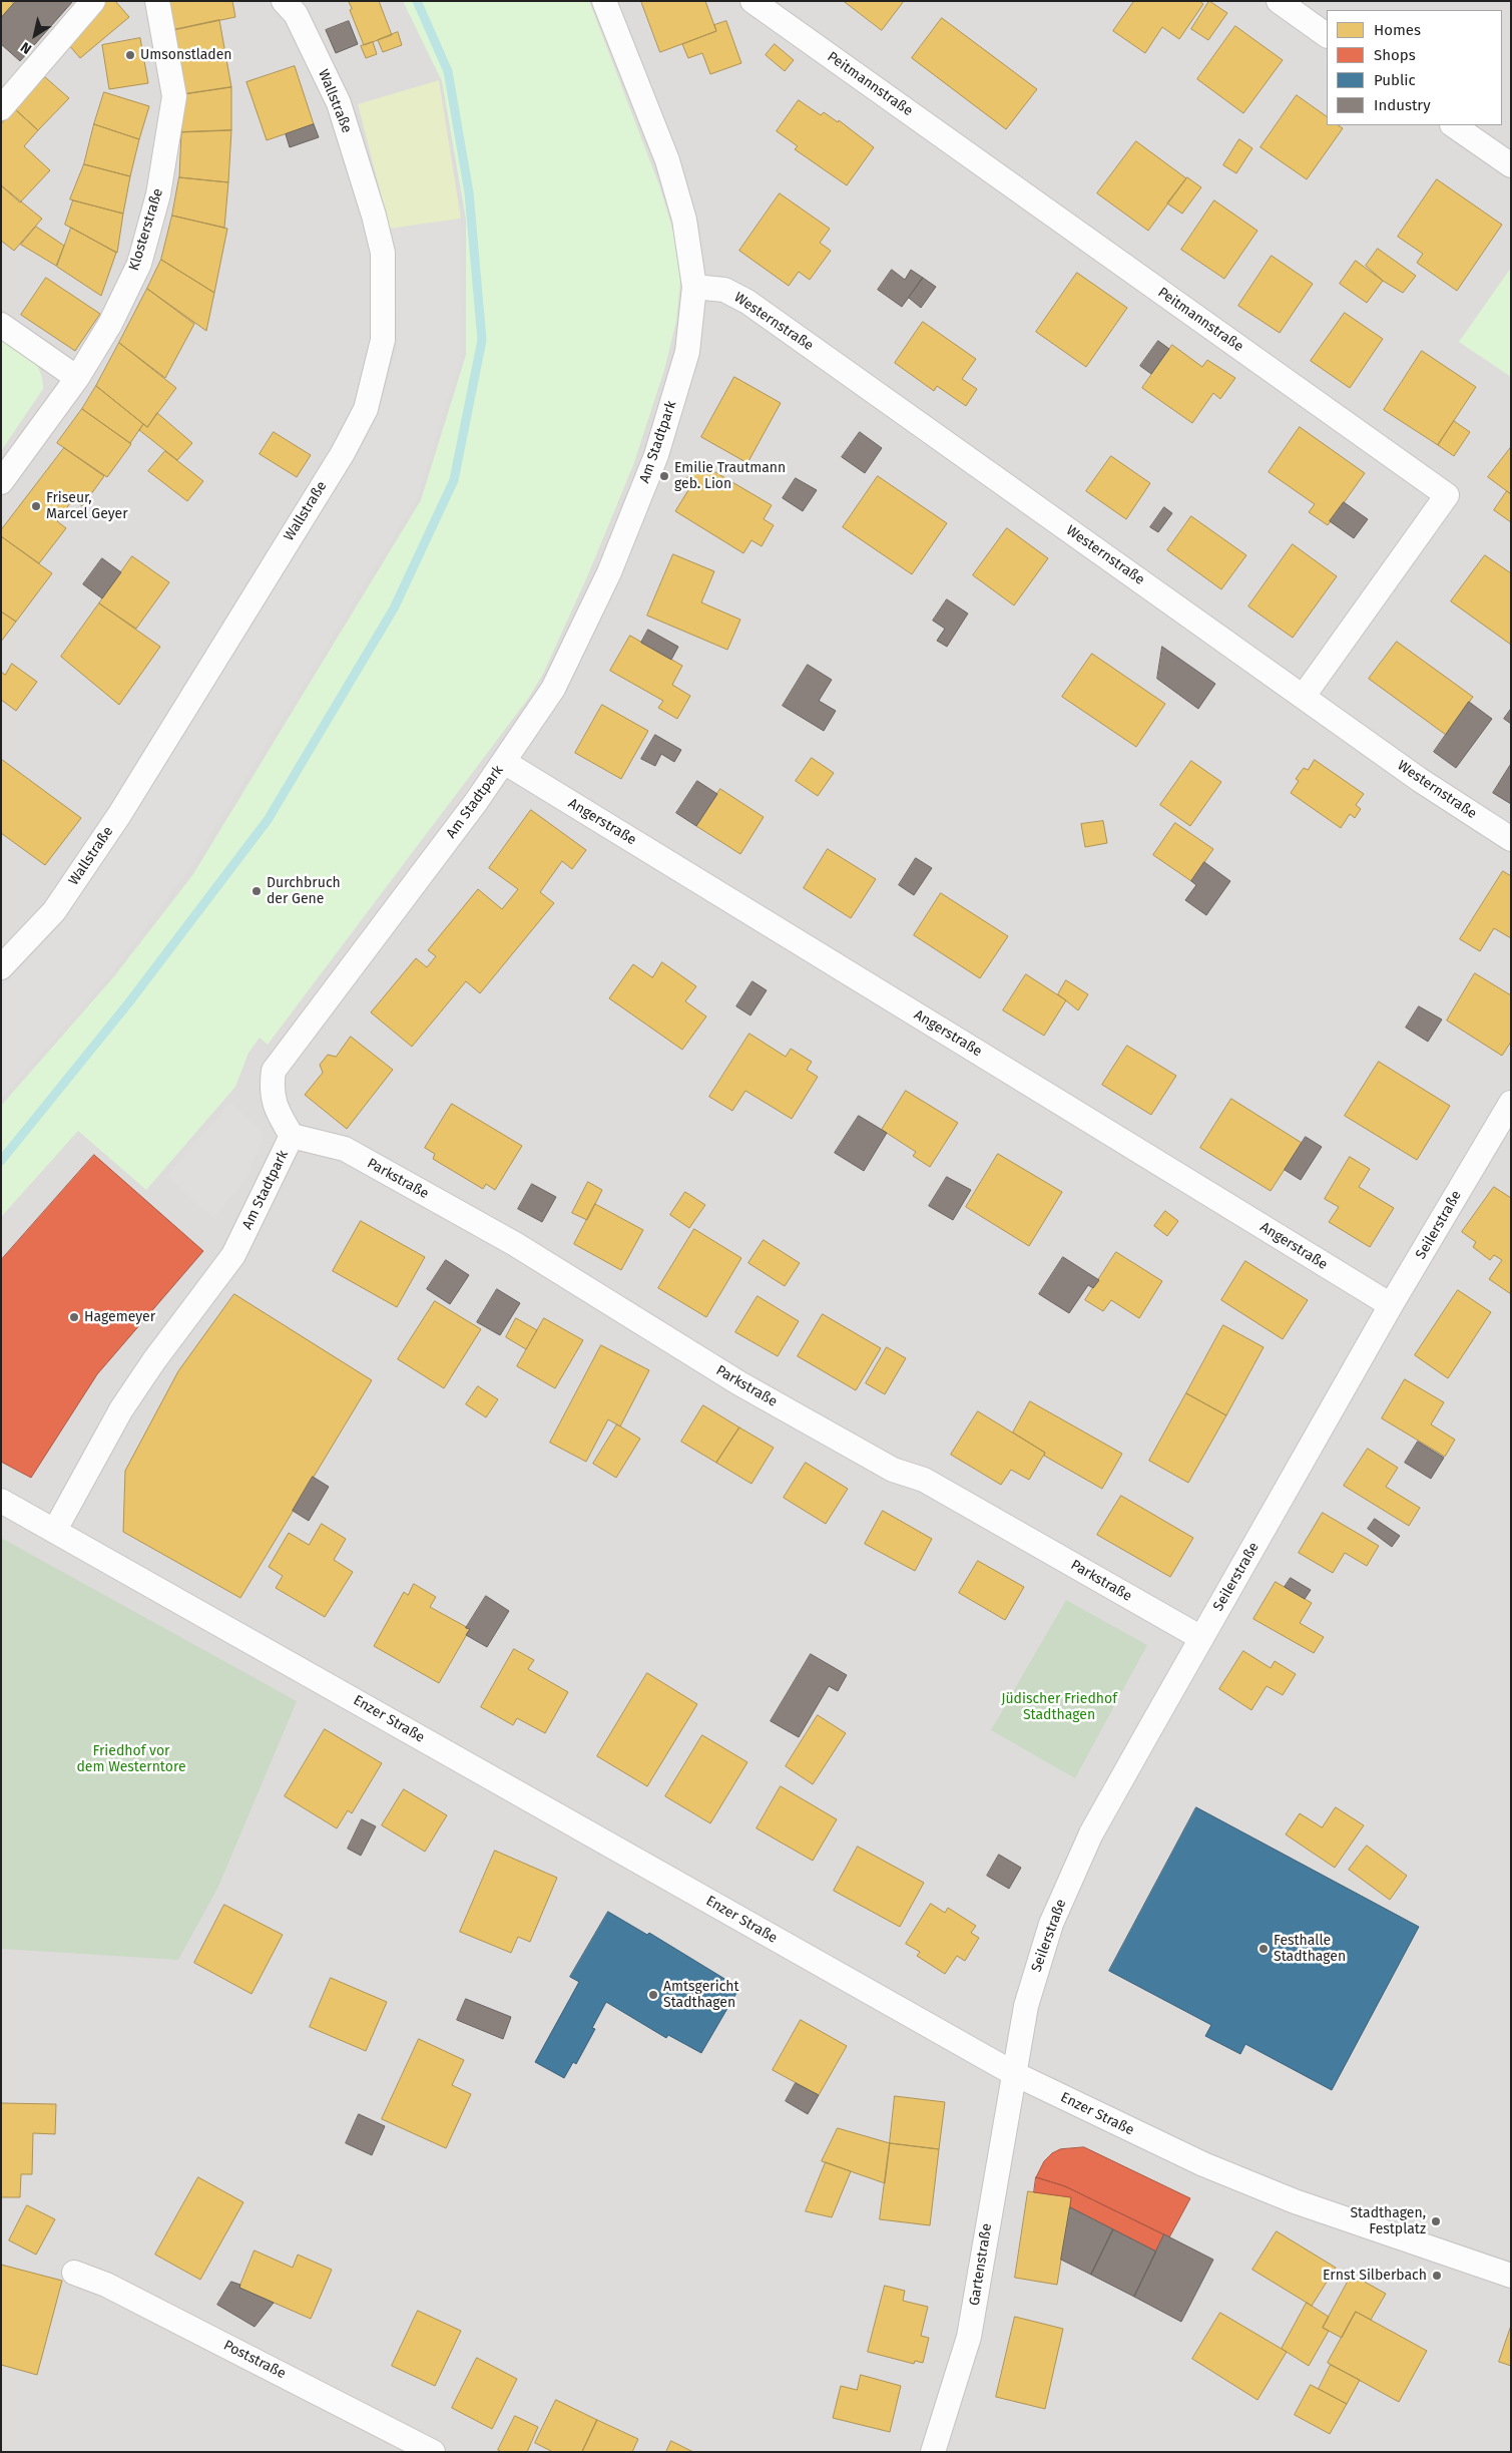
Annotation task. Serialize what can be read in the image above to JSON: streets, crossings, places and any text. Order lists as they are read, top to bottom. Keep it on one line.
{"streets":{"street":["Peitmannstraße","Wallstraße","Klosterstraße","Westernstraße","Am Stadtpark","Angerstraße","Parkstraße","Seilerstraße","Enzer Straße","Gartenstraße","Poststraße"]},"crossings":[["Peitmannstraße","Westernstraße"],["Westernstraße","Am Stadtpark"],["Am Stadtpark","Angerstraße"],["Am Stadtpark","Parkstraße"],["Am Stadtpark","Enzer Straße"],["Angerstraße","Seilerstraße"],["Parkstraße","Seilerstraße"],["Seilerstraße","Enzer Straße"],["Seilerstraße","Gartenstraße"],["Enzer Straße","Gartenstraße"]],"parks":["Jüdischer Friedhof Stadthagen","Friedhof vor dem Westerntore"],"places":["Umsonstladen","Emilie Trautmann geb. Lion","Friseur, Marcel Geyer","Durchbruch der Gene","Hagemeyer","Festhalle Stadthagen","Amtsgericht Stadthagen","Stadthagen, Festplatz","Ernst Silberbach"],"legend":["Homes","Shops","Public","Industry"],"north":"bottom left"}
